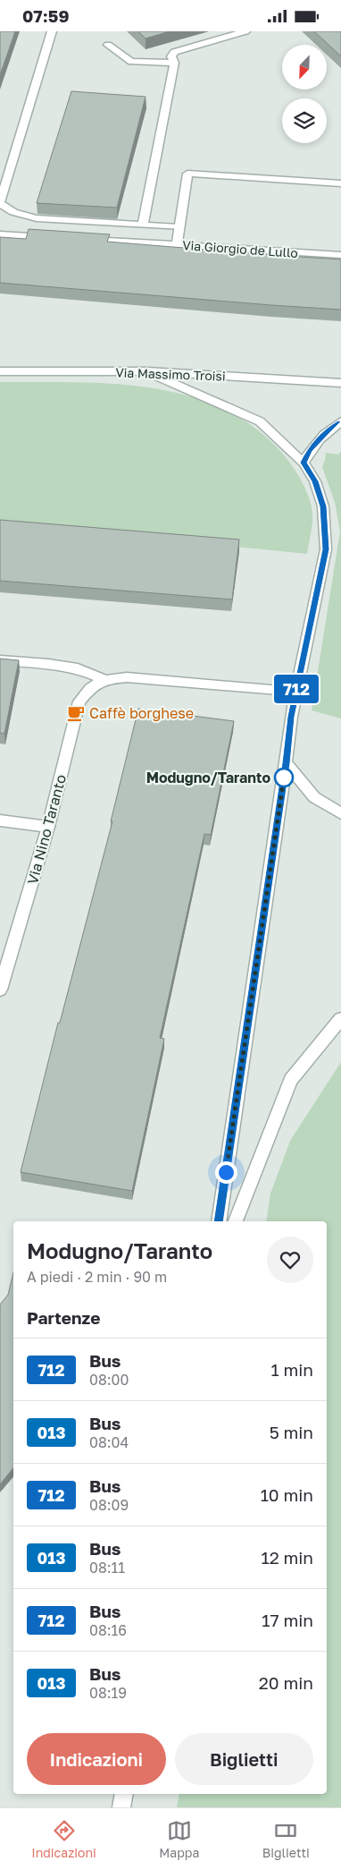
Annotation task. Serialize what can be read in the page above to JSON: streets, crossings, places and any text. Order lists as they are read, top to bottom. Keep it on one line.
{"streets":{"street":["Via Giorgio de Lullo","Via Massimo Troisi","Via Nino Taranto"]},"places":{"cafe":["Caffè borghese"],"other":["Modugno/Taranto"]},"lines":["bus line 712"],"north":"bottom left","page":{"status":"07:59","on_map":"712","heading":[["Modugno/Taranto","A piedi · 2 min · 90 m"],"Partenze"],"list":[{"mark":"712","name":"Bus","note":"08:00","value":"1 min"},{"mark":"013","name":"Bus","note":"08:04","value":"5 min"},{"mark":"712","name":"Bus","note":"08:09","value":"10 min"},{"mark":"013","name":"Bus","note":"08:11","value":"12 min"},{"mark":"712","name":"Bus","note":"08:16","value":"17 min"},{"mark":"013","name":"Bus","note":"08:19","value":"20 min"}],"buttons":["Indicazioni","Biglietti"],"tabs":["Indicazioni","Mappa","Biglietti"]}}
